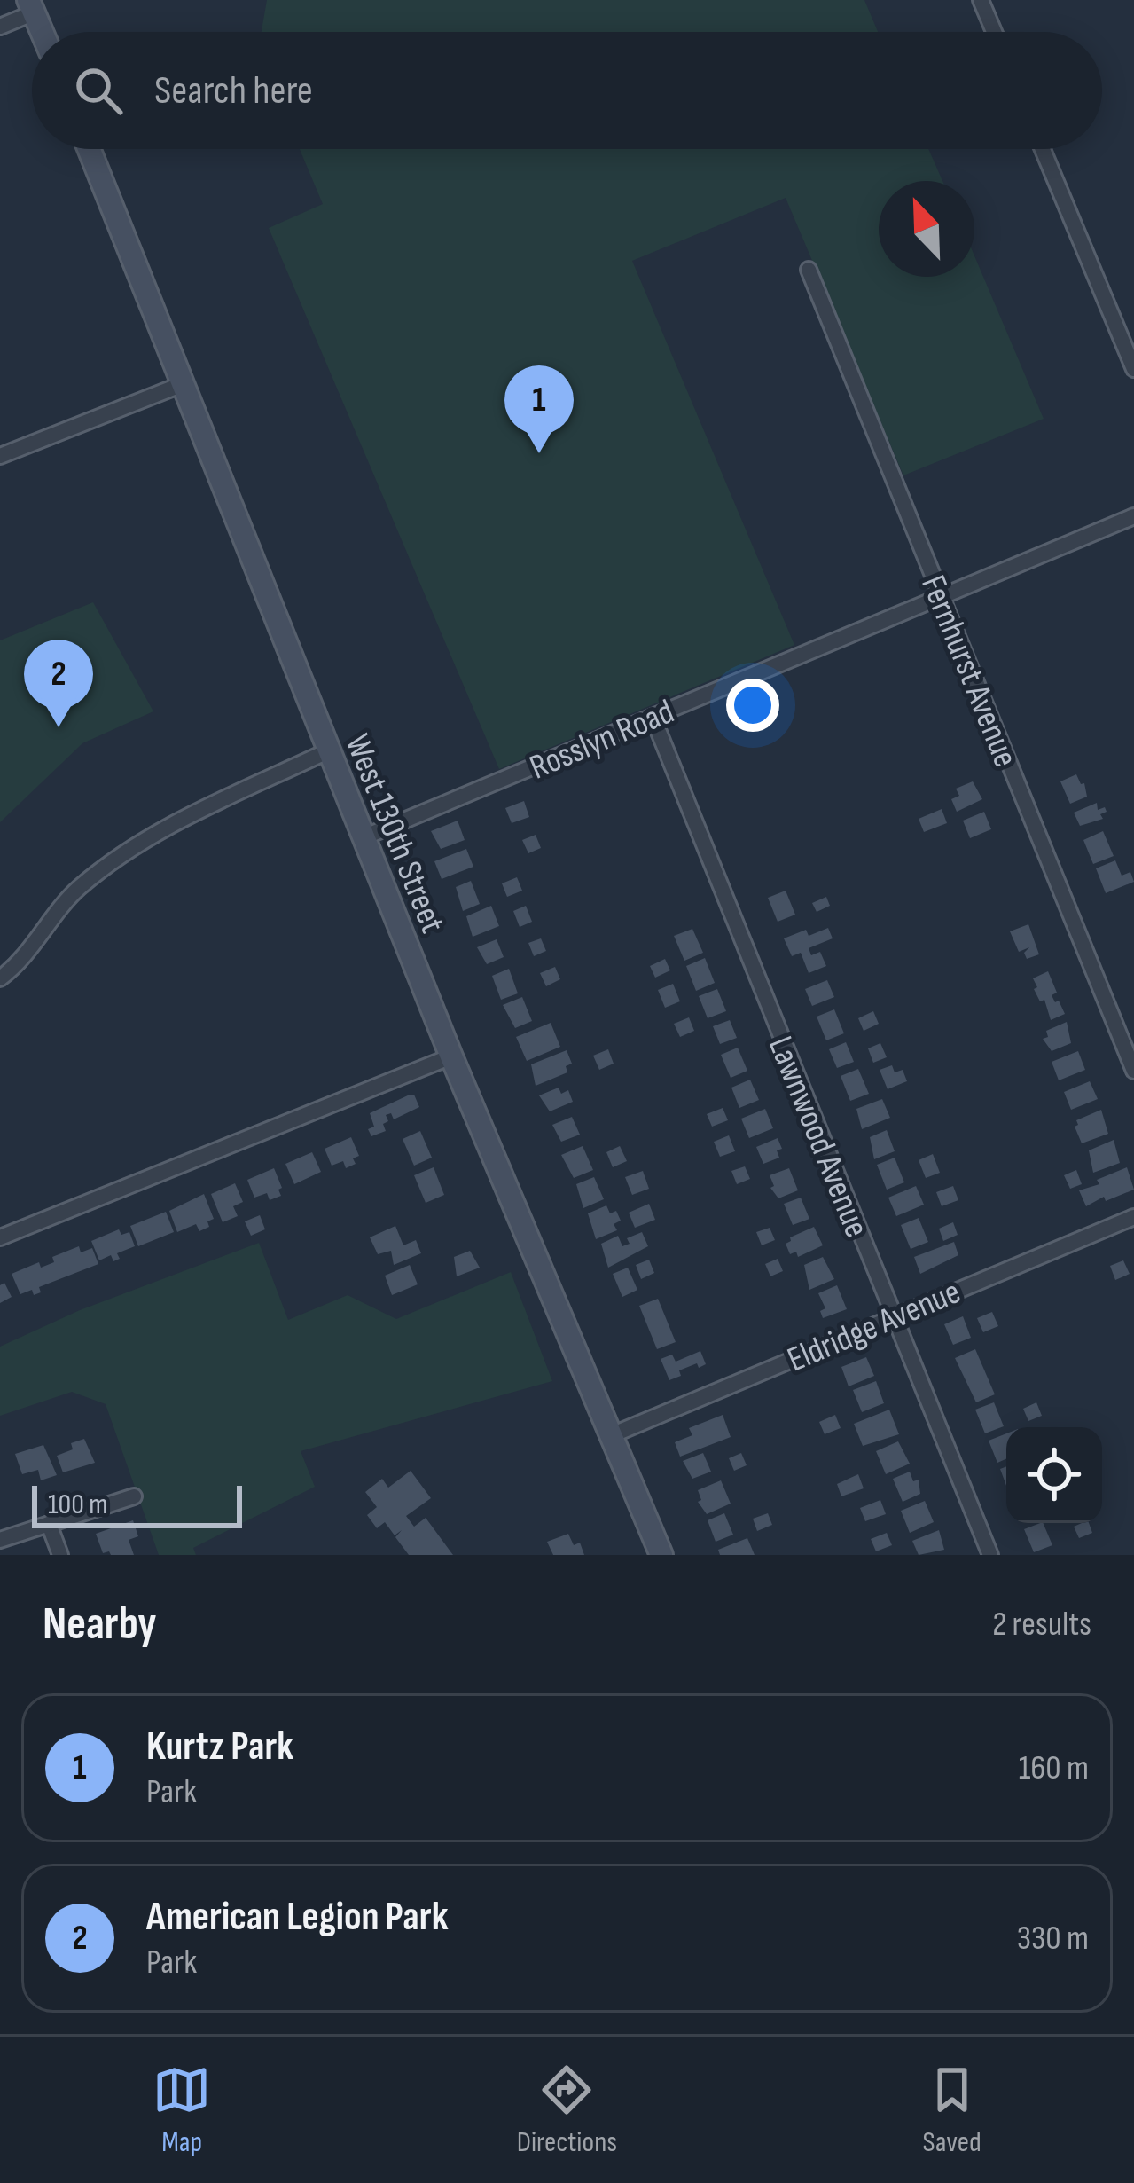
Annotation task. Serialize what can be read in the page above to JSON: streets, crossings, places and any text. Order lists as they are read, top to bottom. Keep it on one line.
{"streets":{"main road":["West 130th Street"],"street":["Fernhurst Avenue","Rosslyn Road","Lawnwood Avenue","Eldridge Avenue"]},"crossings":[["Fernhurst Avenue","Rosslyn Road"],["Rosslyn Road","West 130th Street"],["Rosslyn Road","Lawnwood Avenue"],["West 130th Street","Eldridge Avenue"],["Lawnwood Avenue","Eldridge Avenue"]],"scale_bar":"100 m","north":"top left","page":{"search":"Search here","pins":["1","2"],"scale":"100 m","heading":["Nearby","2 results"],"list":[{"mark":"1","name":"Kurtz Park","note":"Park","value":"160 m"},{"mark":"2","name":"American Legion Park","note":"Park","value":"330 m"}],"nav":["Map","Directions","Saved"]}}
